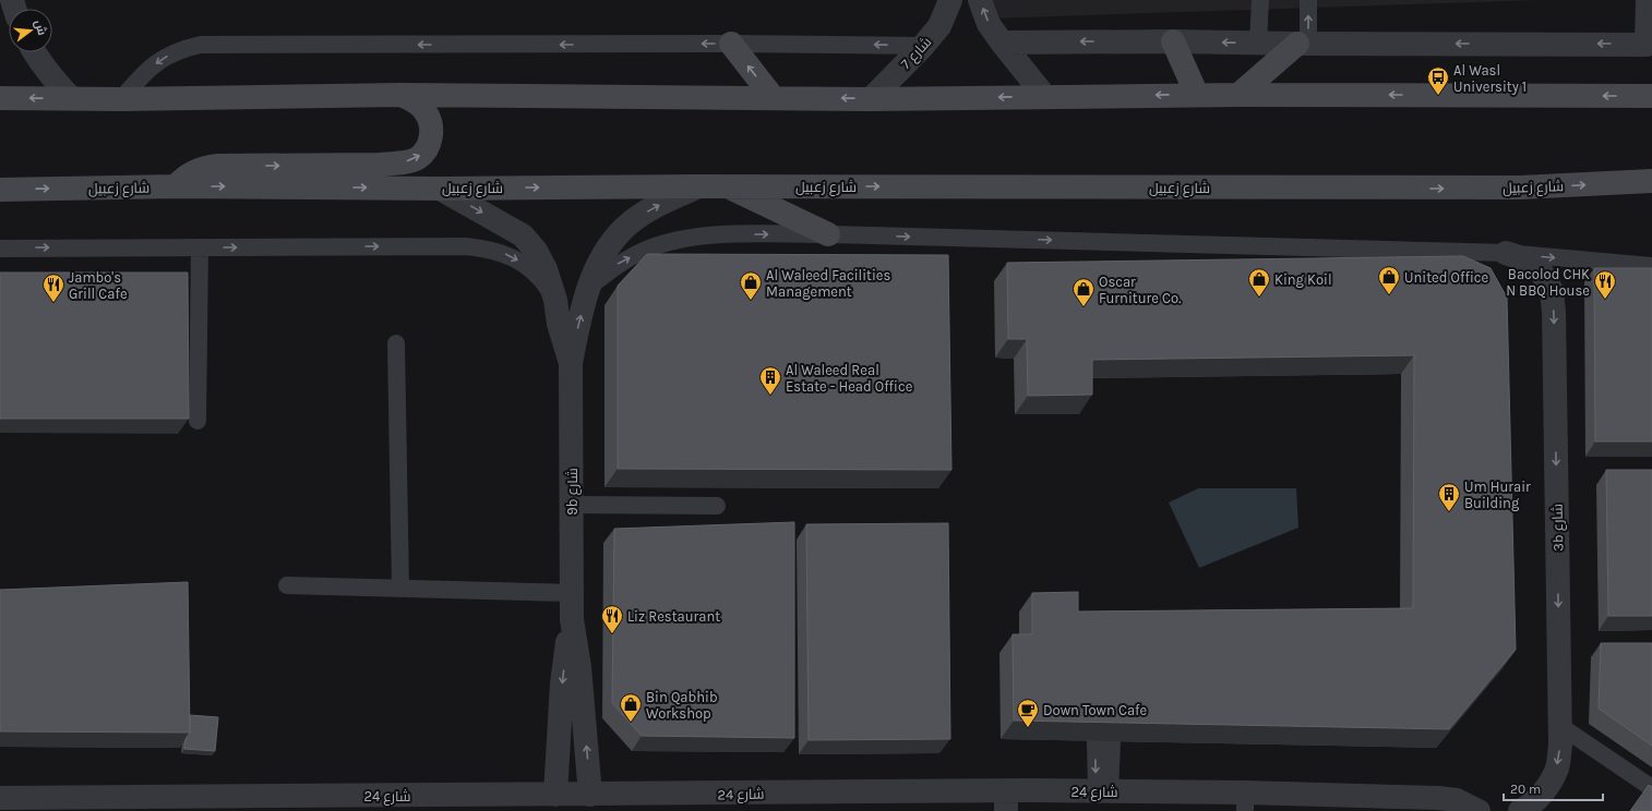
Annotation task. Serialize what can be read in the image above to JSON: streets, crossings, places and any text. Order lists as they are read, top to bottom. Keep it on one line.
{"streets":{"main road":["شارع زعبيل"],"street":["شارع 7","9b شارع","3b شارع","شارع 24"]},"crossings":[["شارع زعبيل","9b شارع"],["9b شارع","شارع 24"]],"one_way":["3b شارع"],"places":{"bus stop":["Al Wasl University 1"],"shop":["United Office","King Koil","Al Waleed Facilities Management","Oscar Furniture Co.","Bin Qabhib Workshop"],"restaurant":["Bacolod CHK N BBQ House","Jambo's Grill Cafe","Liz Restaurant"],"building":["Al Waleed Real Estate - Head Office","Um Hurair Building"],"cafe":["Down Town Cafe"]},"scale_bar":"20 m","north":"right"}
